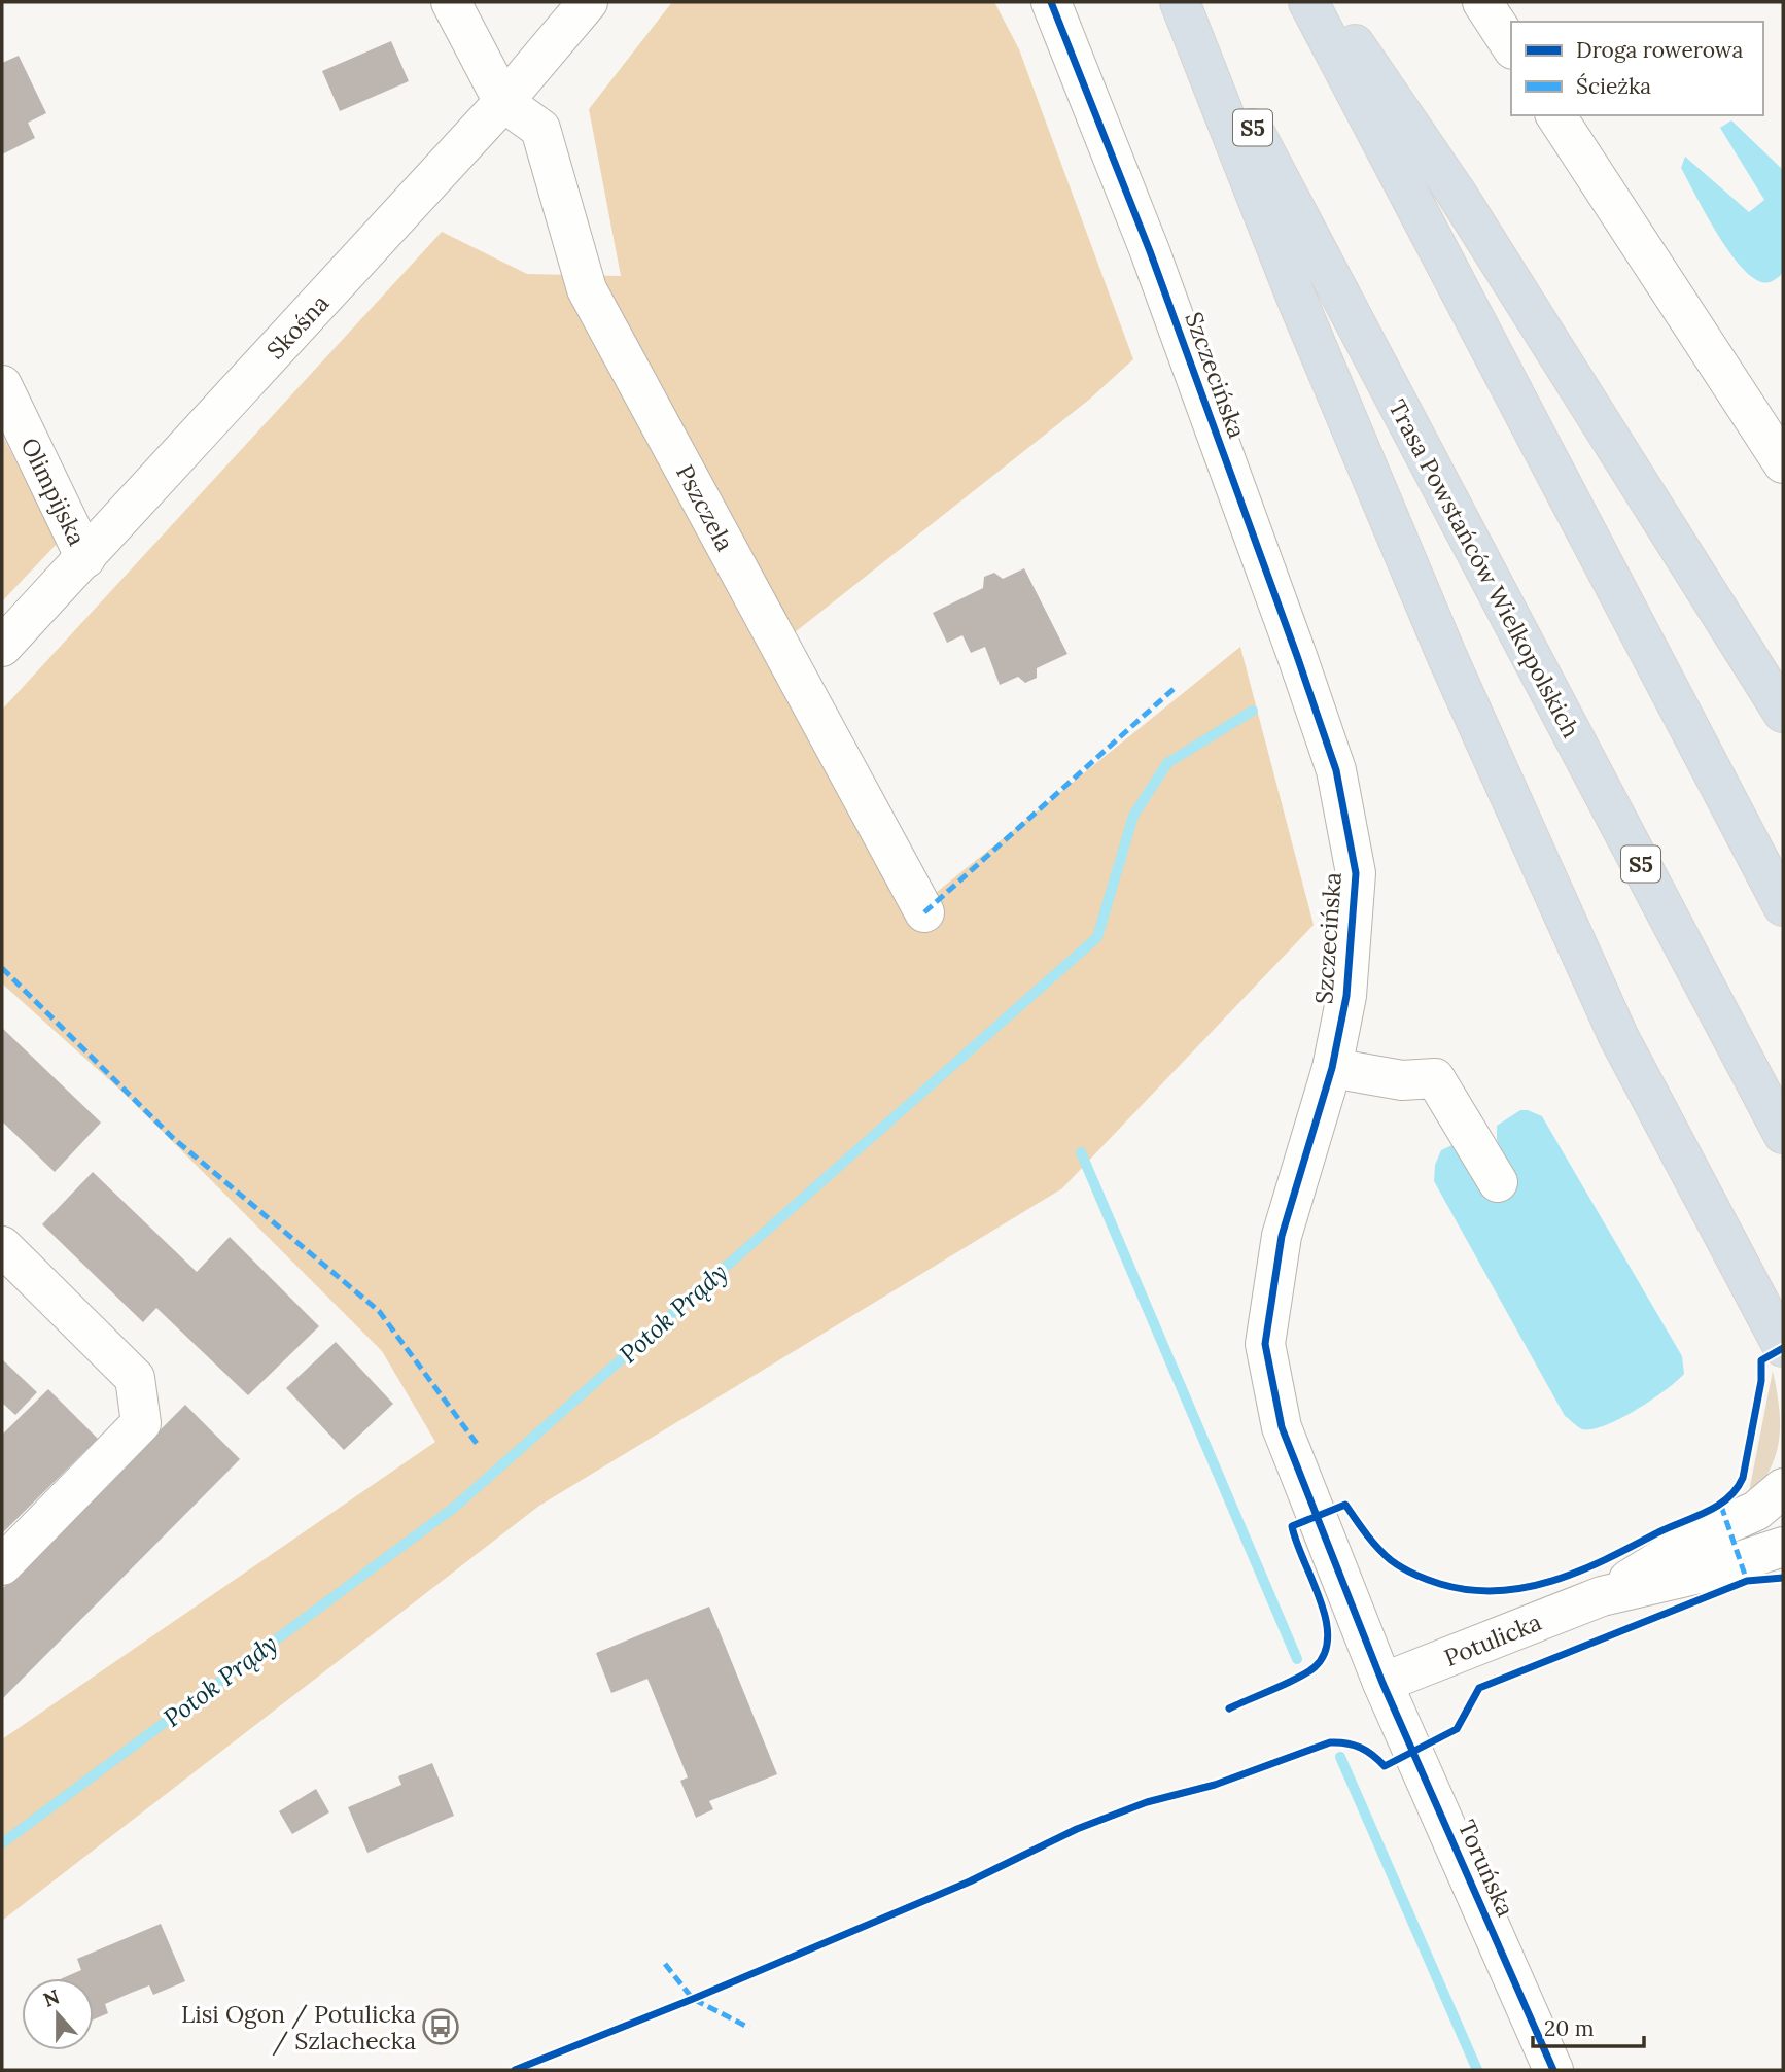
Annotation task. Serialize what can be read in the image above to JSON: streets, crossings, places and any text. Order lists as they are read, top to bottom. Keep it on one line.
{"streets":{"highway":["S5","Trasa Powstańców Wielkopolskich"],"street":["Skośna","Szczecińska","Olimpijska","Pszczela","Potulicka","Toruńska"]},"crossings":[["Skośna","Olimpijska"],["Skośna","Pszczela"],["Szczecińska","Potulicka"],["Szczecińska","Toruńska"],["Potulicka","Toruńska"]],"water":["Potok Prądy"],"places":{"bus stop":["Lisi Ogon / Potulicka / Szlachecka"]},"legend":["Droga rowerowa","Ścieżka"],"scale_bar":"20 m","north":"top"}
